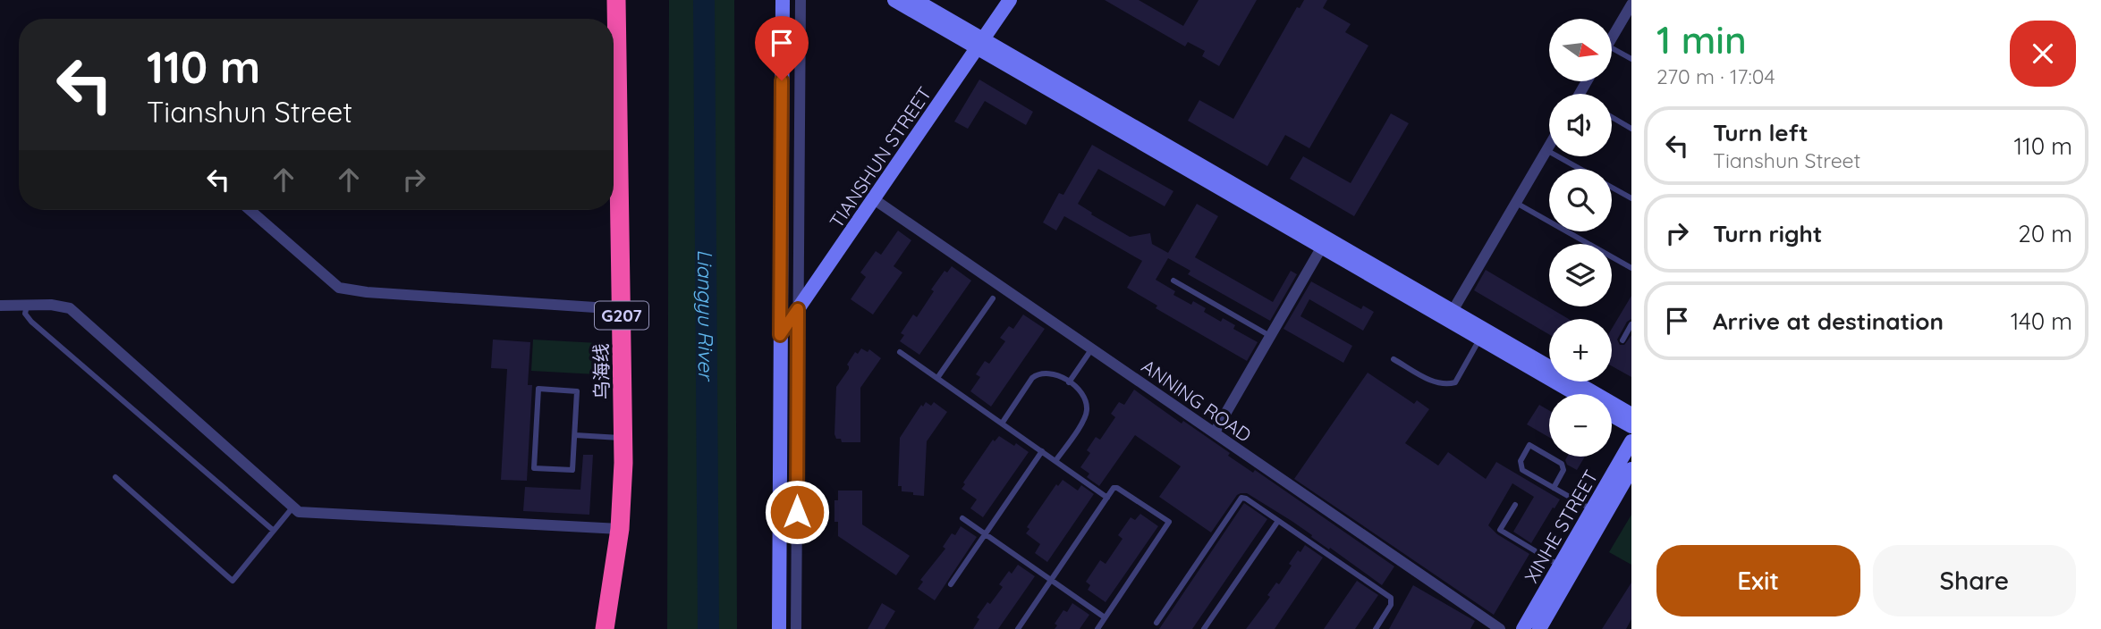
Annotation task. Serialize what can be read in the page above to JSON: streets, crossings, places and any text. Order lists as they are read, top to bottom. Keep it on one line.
{"streets":{"highway":["G207","乌海线"],"main road":["TIANSHUN STREET","XINHE STREET"],"street":["ANNING ROAD"]},"crossings":[["TIANSHUN STREET","ANNING ROAD"]],"water":["Liangyu River"],"north":"right","page":{"heading":["1 min","270 m · 17:04"],"map_buttons":["+","−"],"turn":["110 m","Tianshun Street"],"list":[{"name":"Turn left","note":"Tianshun Street","value":"110 m"},{"name":"Turn right","value":"20 m"},{"name":"Arrive at destination","value":"140 m"}],"buttons":["Exit","Share"]}}
